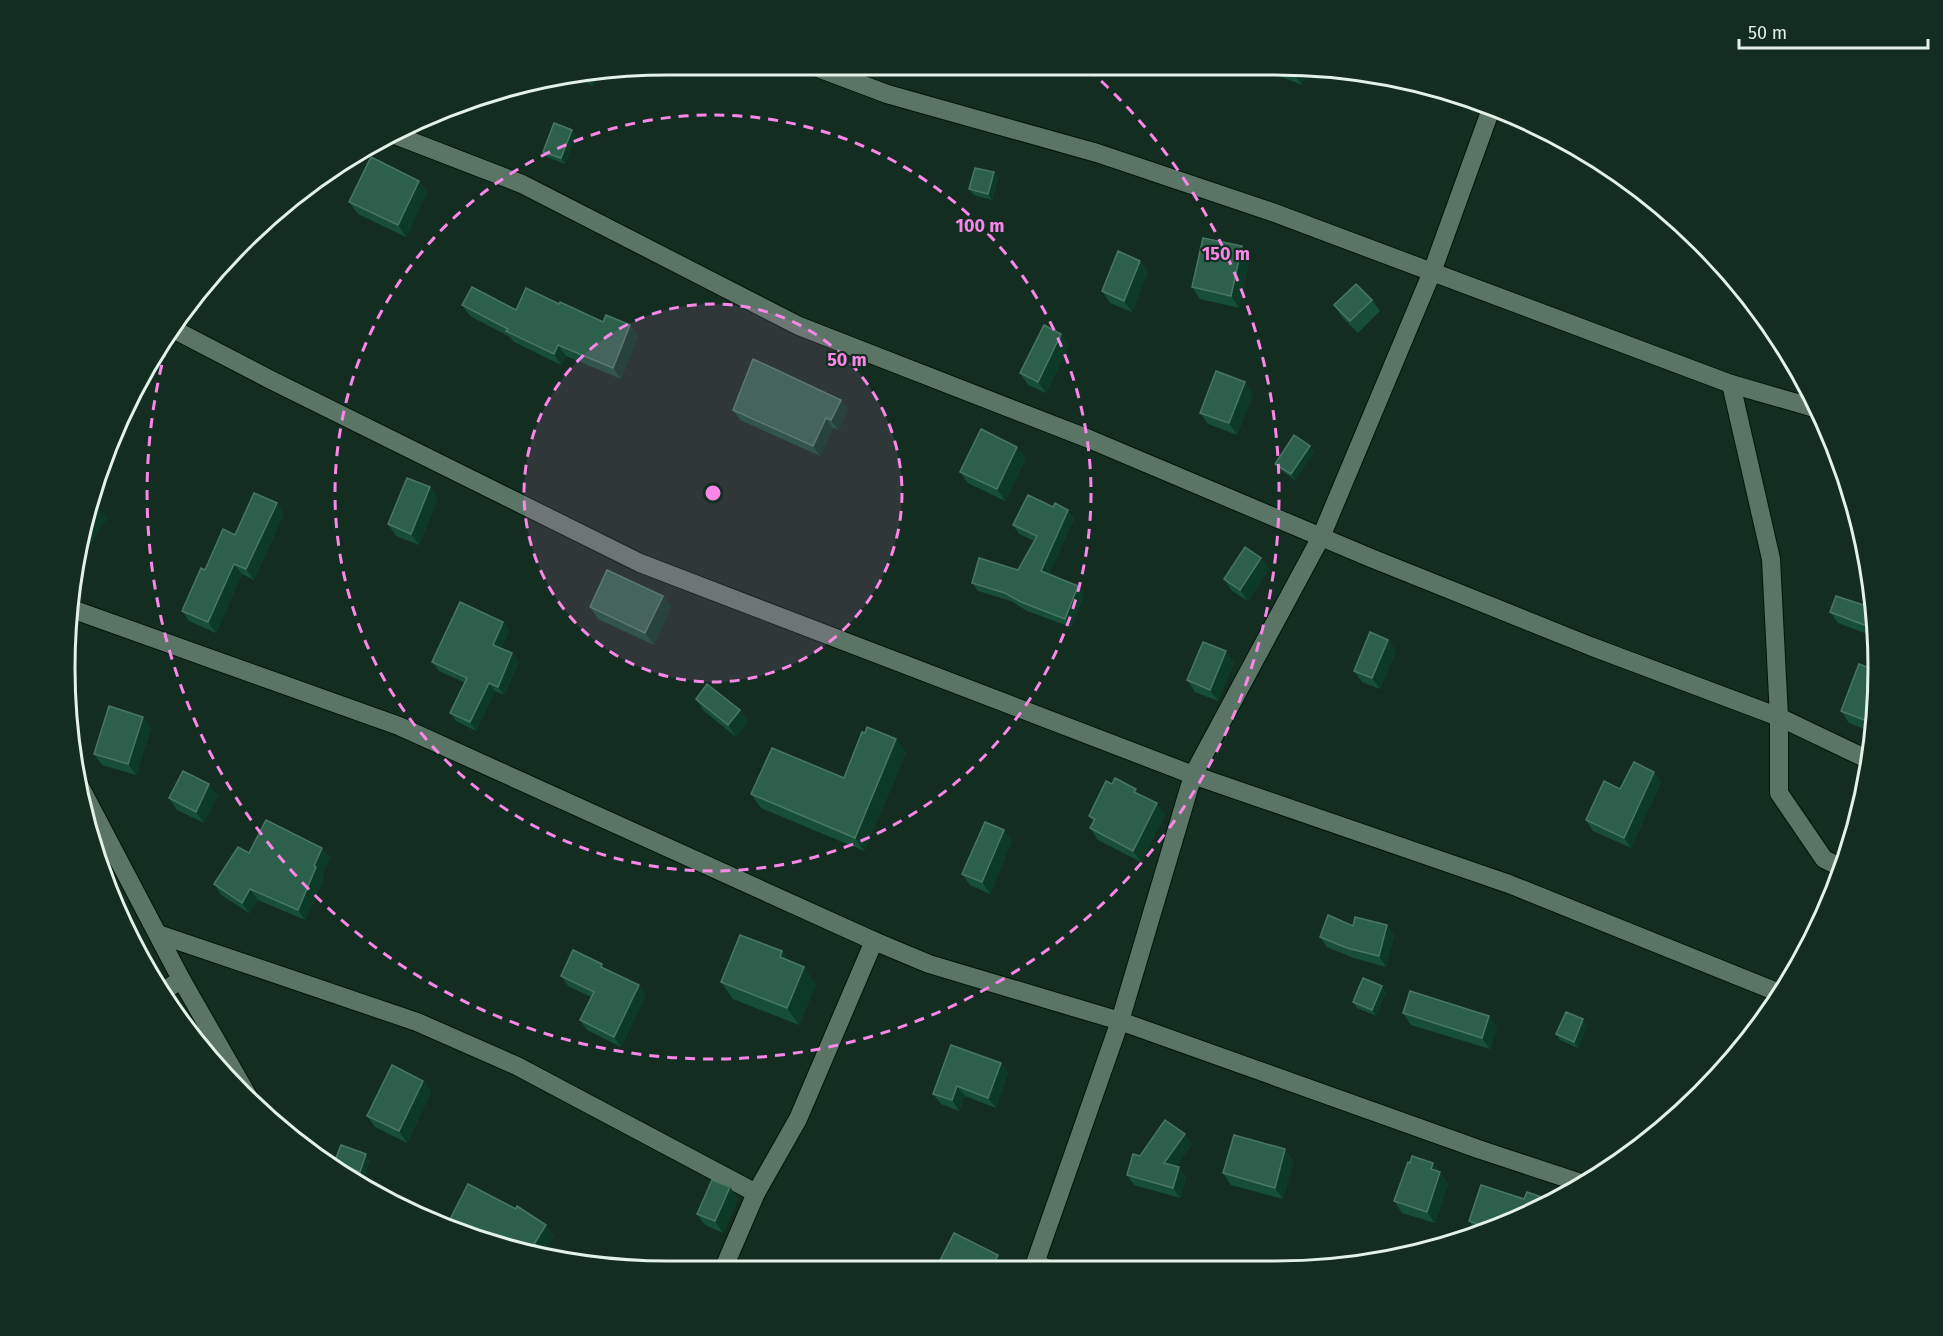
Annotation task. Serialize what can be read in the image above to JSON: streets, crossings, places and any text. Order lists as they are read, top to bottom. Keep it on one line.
{"scale_bar":"50 m","rings":["100 m","150 m","50 m"]}
